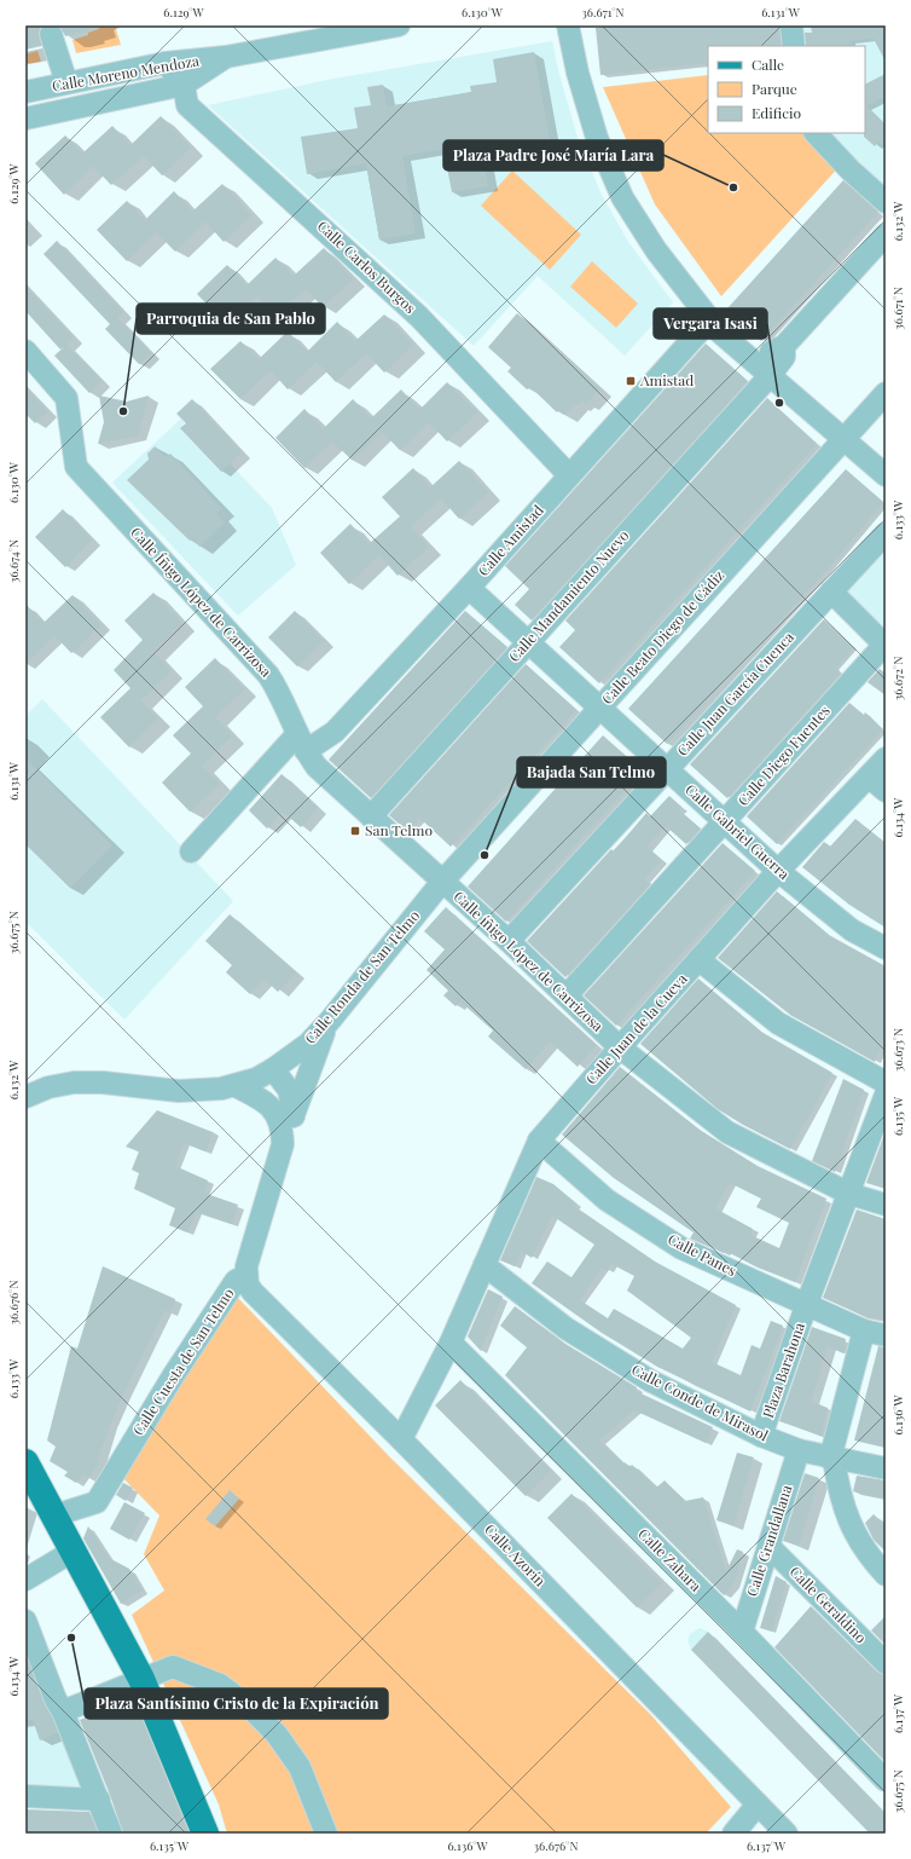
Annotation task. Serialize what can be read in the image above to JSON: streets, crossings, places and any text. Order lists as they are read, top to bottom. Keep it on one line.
{"streets":{"street":["Calle Moreno Mendoza","Calle Carlos Burgos","Calle Amistad","Calle Mandamiento Nuevo","Calle Íñigo López de Carrizosa","Calle Beato Diego de Cádiz","Calle Juan García Cuenca","Calle Diego Fuentes","Calle Gabriel Guerra","Calle íñigo López de Carrizosa","Calle Ronda de San Telmo","Calle Juan de la Cueva","Calle Panes","Calle Cuesta de San Telmo","Plaza Barahona","Calle Conde de Mirasol","Calle Grandallana","Calle Azorín","Calle Zahara","Calle Geraldino"]},"crossings":[["Calle Moreno Mendoza","Calle Carlos Burgos"],["Calle Carlos Burgos","Calle Amistad"],["Calle Amistad","Calle Íñigo López de Carrizosa"],["Calle Amistad","Calle Gabriel Guerra"],["Calle Mandamiento Nuevo","Calle Íñigo López de Carrizosa"],["Calle Mandamiento Nuevo","Calle Gabriel Guerra"],["Calle Íñigo López de Carrizosa","Calle Beato Diego de Cádiz"],["Calle Íñigo López de Carrizosa","Calle íñigo López de Carrizosa"],["Calle Íñigo López de Carrizosa","Calle Ronda de San Telmo"],["Calle Beato Diego de Cádiz","Calle Gabriel Guerra"],["Calle Beato Diego de Cádiz","Calle íñigo López de Carrizosa"],["Calle Beato Diego de Cádiz","Calle Ronda de San Telmo"],["Calle Juan García Cuenca","Calle Gabriel Guerra"],["Calle Juan García Cuenca","Calle íñigo López de Carrizosa"],["Calle Diego Fuentes","Calle Gabriel Guerra"],["Calle Diego Fuentes","Calle íñigo López de Carrizosa"],["Calle Gabriel Guerra","Calle Juan de la Cueva"],["Calle íñigo López de Carrizosa","Calle Ronda de San Telmo"],["Calle íñigo López de Carrizosa","Calle Juan de la Cueva"],["Calle íñigo López de Carrizosa","Plaza Barahona"],["Calle Juan de la Cueva","Calle Panes"],["Calle Juan de la Cueva","Calle Conde de Mirasol"],["Calle Juan de la Cueva","Calle Azorín"],["Calle Juan de la Cueva","Calle Zahara"],["Calle Panes","Plaza Barahona"],["Calle Cuesta de San Telmo","Calle Azorín"],["Plaza Barahona","Calle Conde de Mirasol"],["Calle Conde de Mirasol","Calle Grandallana"],["Calle Grandallana","Calle Zahara"],["Calle Grandallana","Calle Geraldino"]],"places":{"other":["Plaza Padre José María Lara","Vergara Isasi","Parroquia de San Pablo","Bajada San Telmo","Plaza Santísimo Cristo de la Expiración"],"transit":["Amistad","San Telmo"]},"legend":["Calle","Parque","Edificio"],"coordinates":["6.129°W","6.130°W","36.671°N","6.131°W","6.132°W","6.133°W","36.674°N","36.672°N","6.134°W","36.675°N","36.673°N","6.135°W","36.676°N","6.136°W","6.137°W"]}
